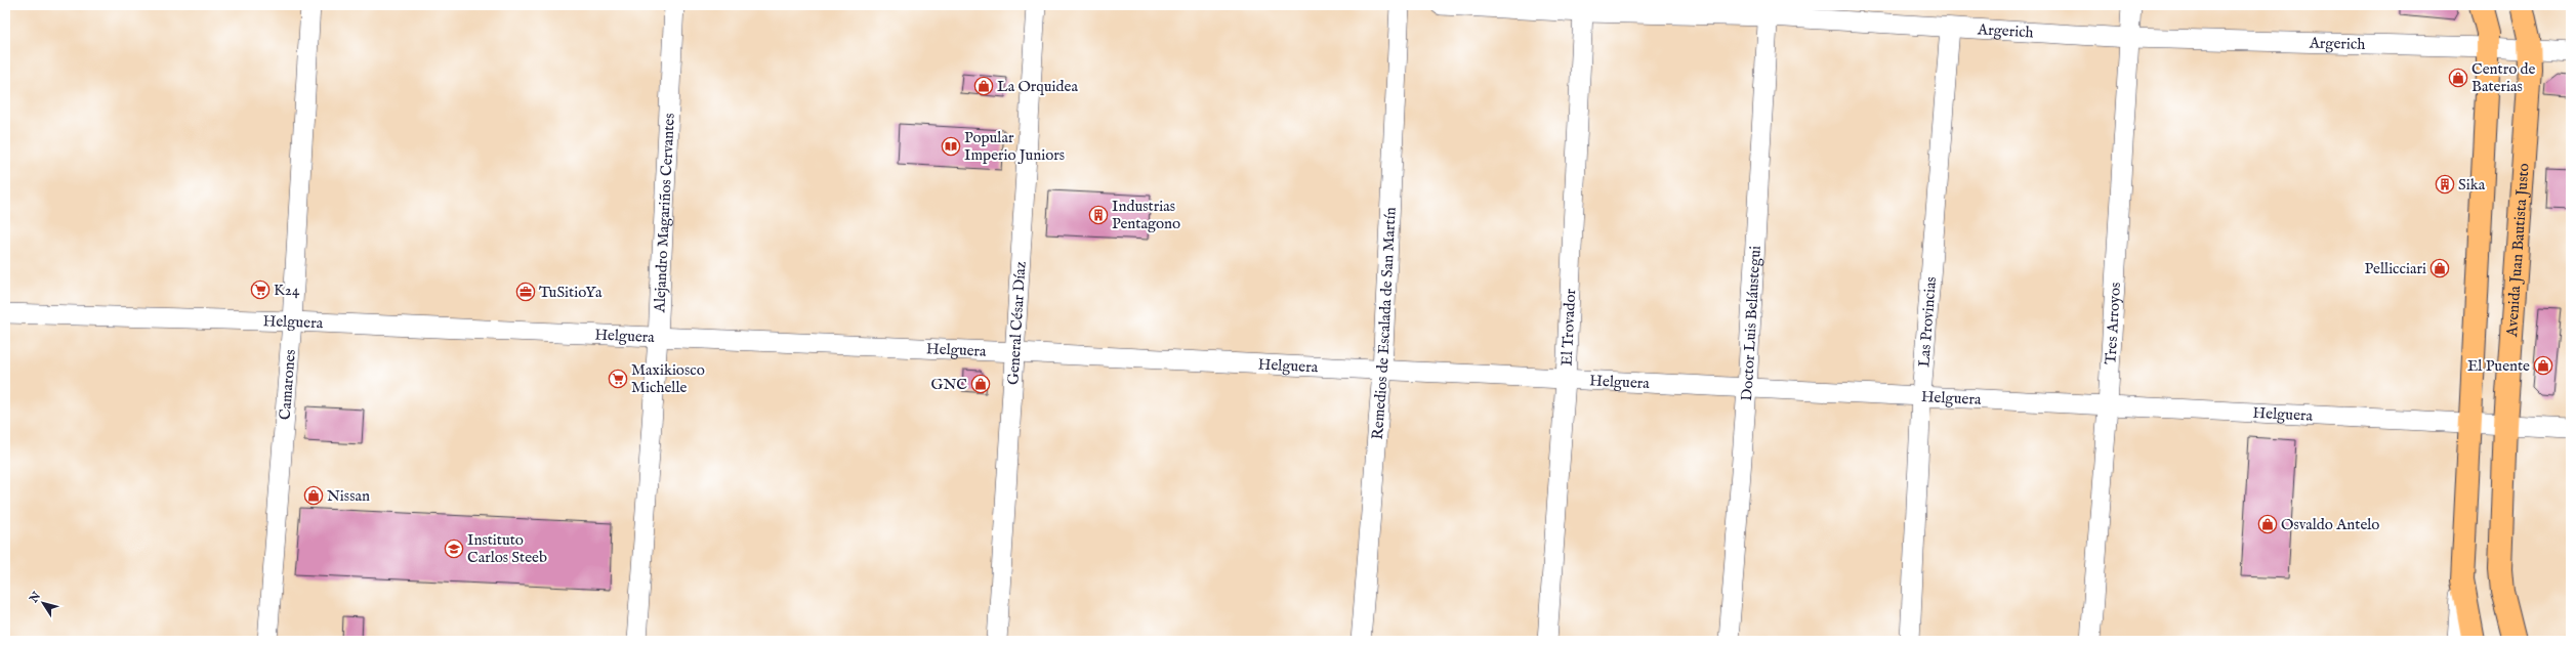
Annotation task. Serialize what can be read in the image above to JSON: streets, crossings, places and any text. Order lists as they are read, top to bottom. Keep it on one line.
{"streets":{"main road":["Avenida Juan Bautista Justo"],"street":["Argerich","Alejandro Magariños Cervantes","Las Provincias","Helguera","General César Díaz","Remedios de Escalada de San Martín","Doctor Luis Beláustegui","Tres Arroyos","El Trovador","Camarones"]},"crossings":[["Argerich","Avenida Juan Bautista Justo"],["Argerich","Las Provincias"],["Argerich","Doctor Luis Beláustegui"],["Argerich","Tres Arroyos"],["Argerich","El Trovador"],["Alejandro Magariños Cervantes","Helguera"],["Avenida Juan Bautista Justo","Helguera"],["Las Provincias","Helguera"],["Helguera","General César Díaz"],["Helguera","Remedios de Escalada de San Martín"],["Helguera","Doctor Luis Beláustegui"],["Helguera","Tres Arroyos"],["Helguera","El Trovador"],["Helguera","Camarones"]],"places":{"shop":["Centro de Baterias","La Orquidea","Pellicciari","El Puente","GNC","Nissan","Osvaldo Antelo"],"library":["Popular Imperio Juniors"],"building":["Sika","Industrias Pentagono"],"supermarket":["K24","Maxikiosco Michelle"],"office":["TuSitioYa"],"school or university":["Instituto Carlos Steeb"]},"north":"top left"}
